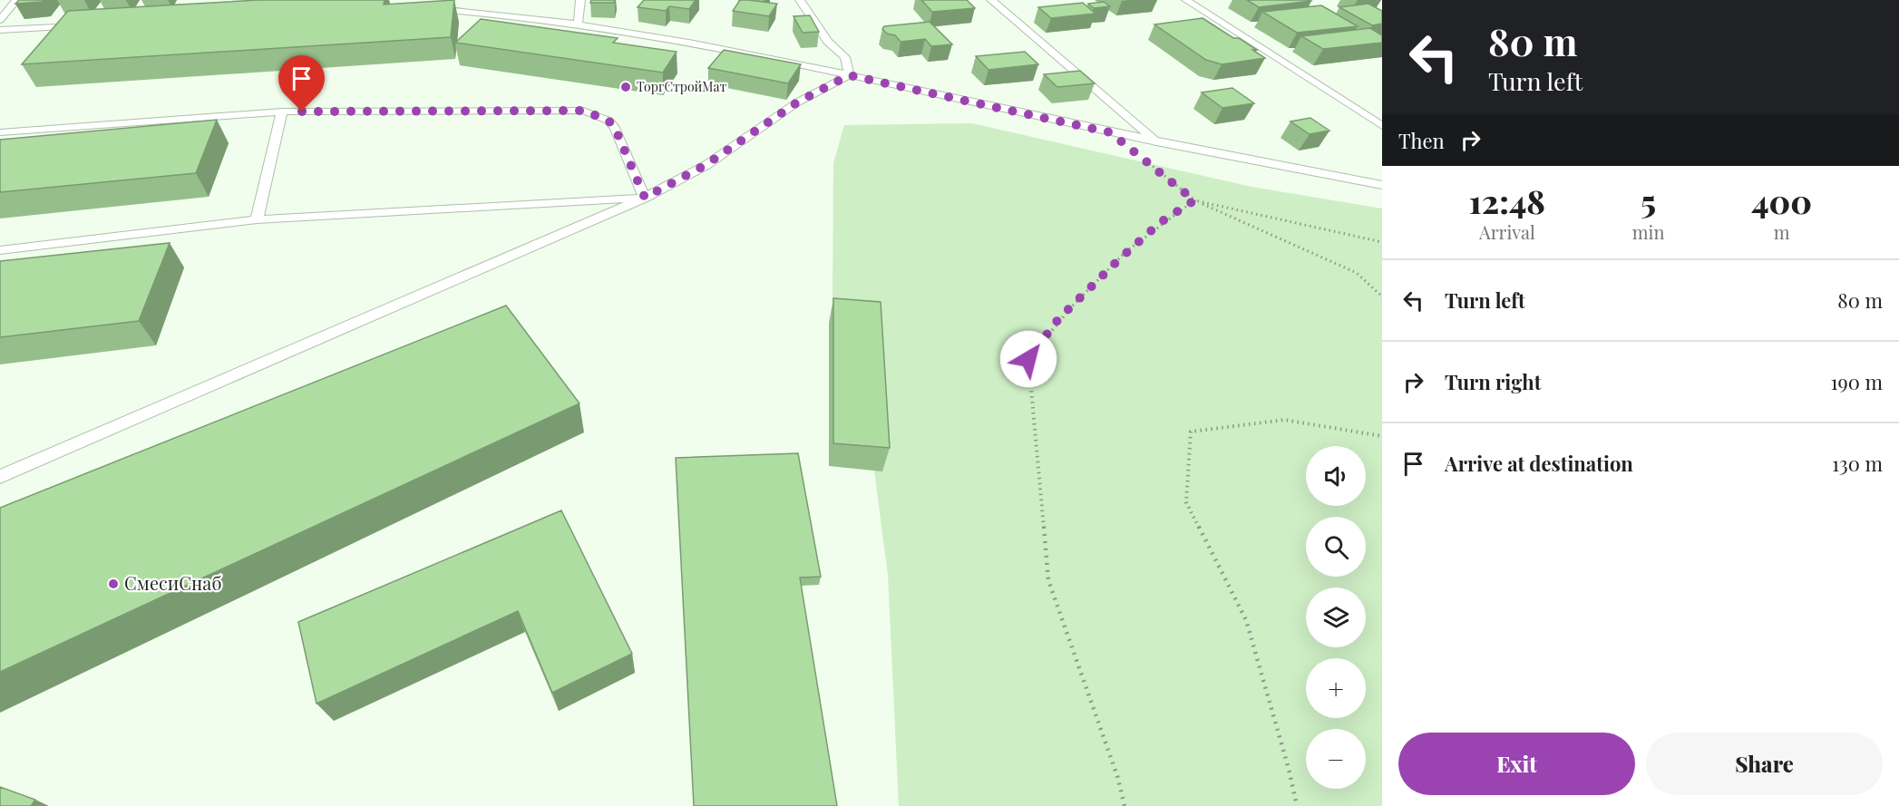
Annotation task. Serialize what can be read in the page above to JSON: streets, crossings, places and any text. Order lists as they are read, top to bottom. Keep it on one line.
{"places":["ТоргСтройМат","СмесиСнаб"],"page":{"turn":["80 m","Turn left"],"then":"Then","eta":["12:48","Arrival","5","min","400","m"],"list":[{"name":"Turn left","value":"80 m"},{"name":"Turn right","value":"190 m"},{"name":"Arrive at destination","value":"130 m"}],"map_buttons":["+","−"],"buttons":["Exit","Share"]}}
